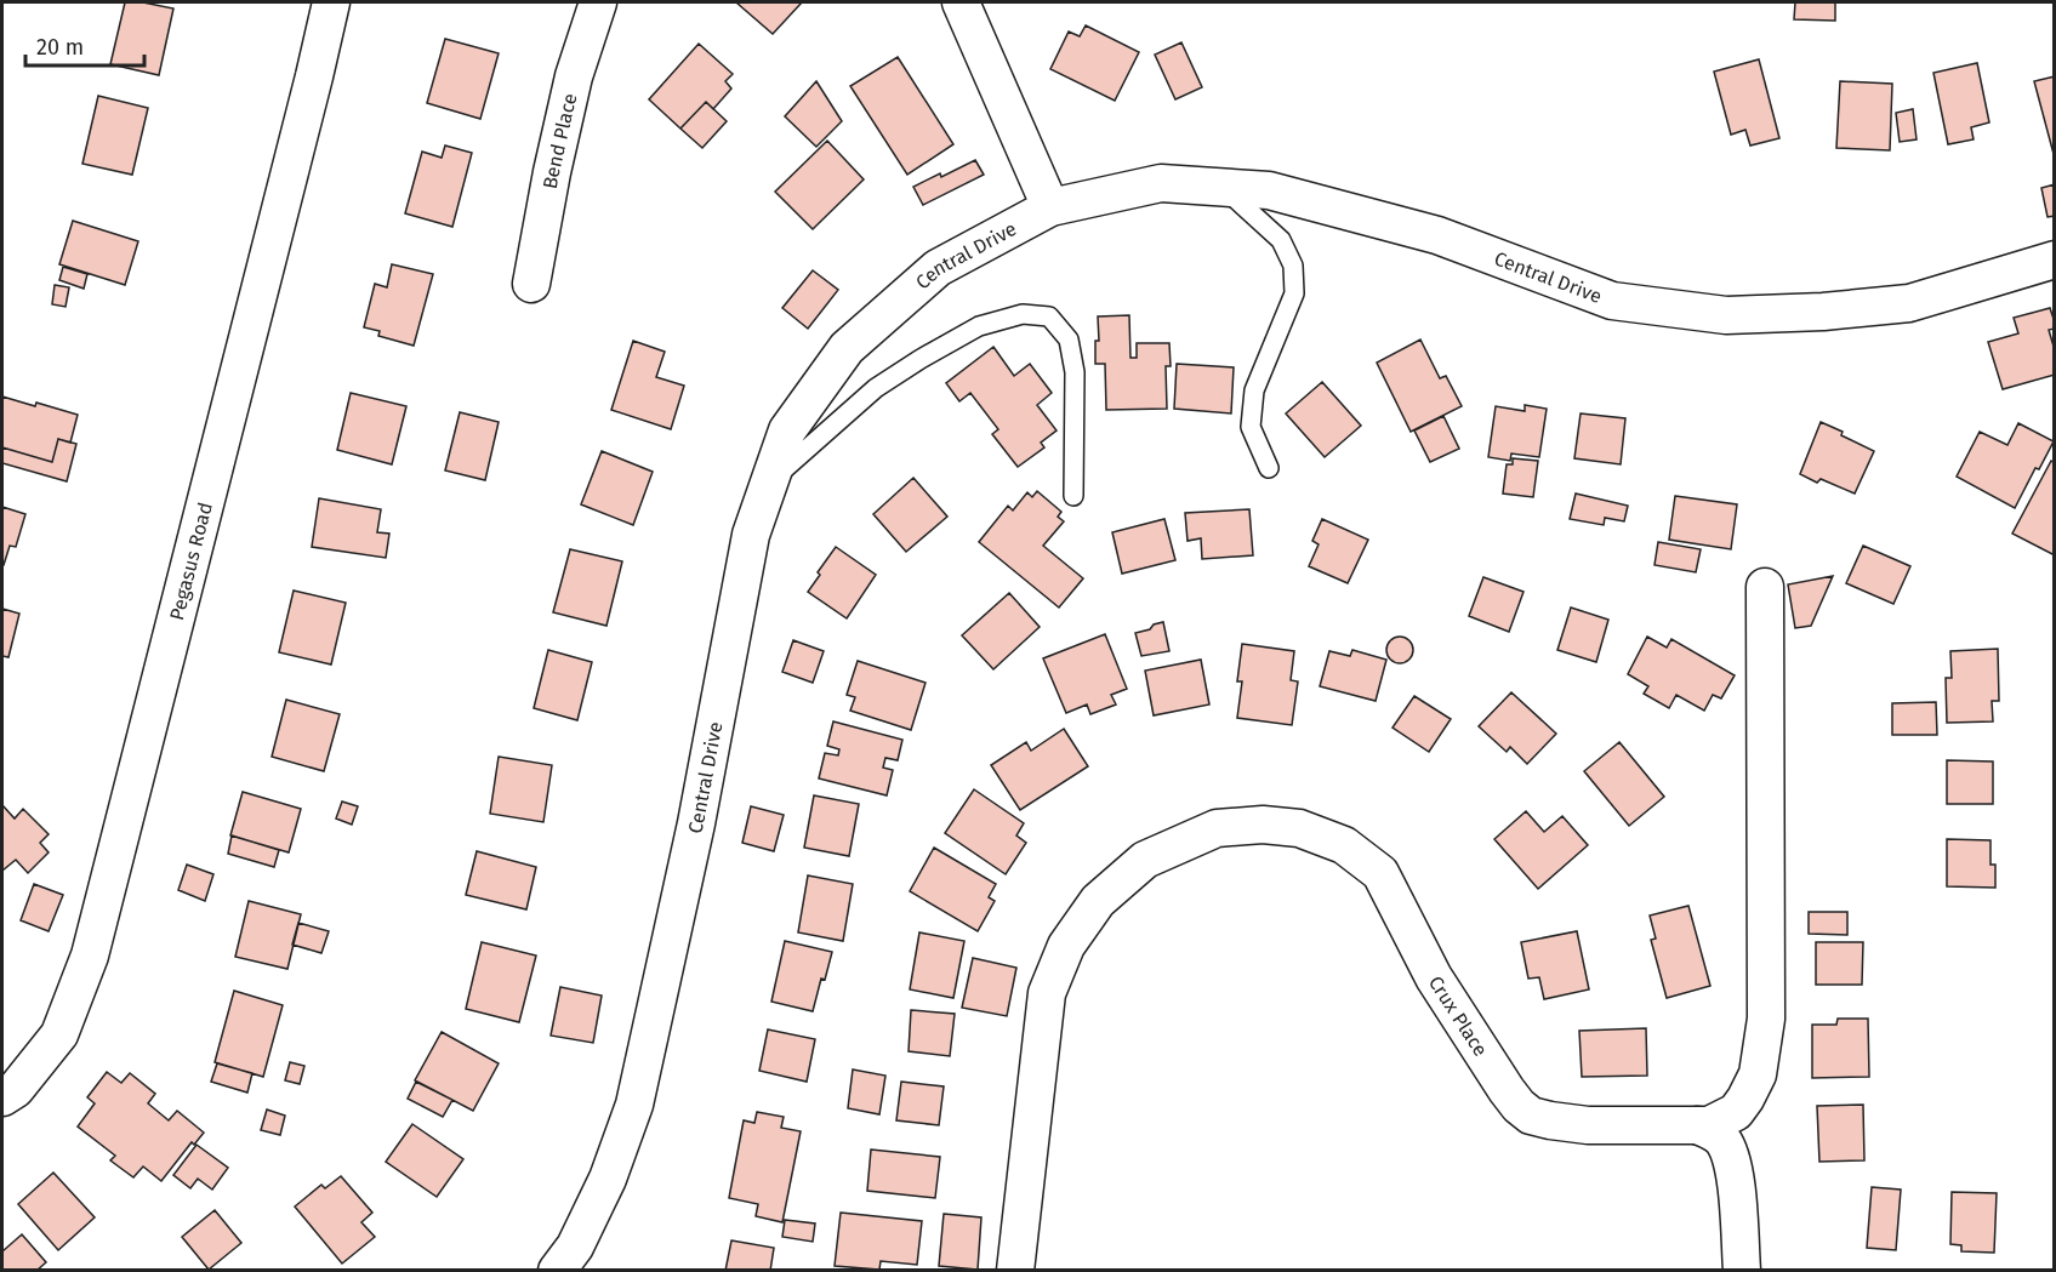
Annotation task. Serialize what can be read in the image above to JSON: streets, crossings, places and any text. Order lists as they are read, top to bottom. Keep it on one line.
{"streets":{"street":["Bend Place","Central Drive","Pegasus Road","Crux Place"]},"scale_bar":"20 m"}
